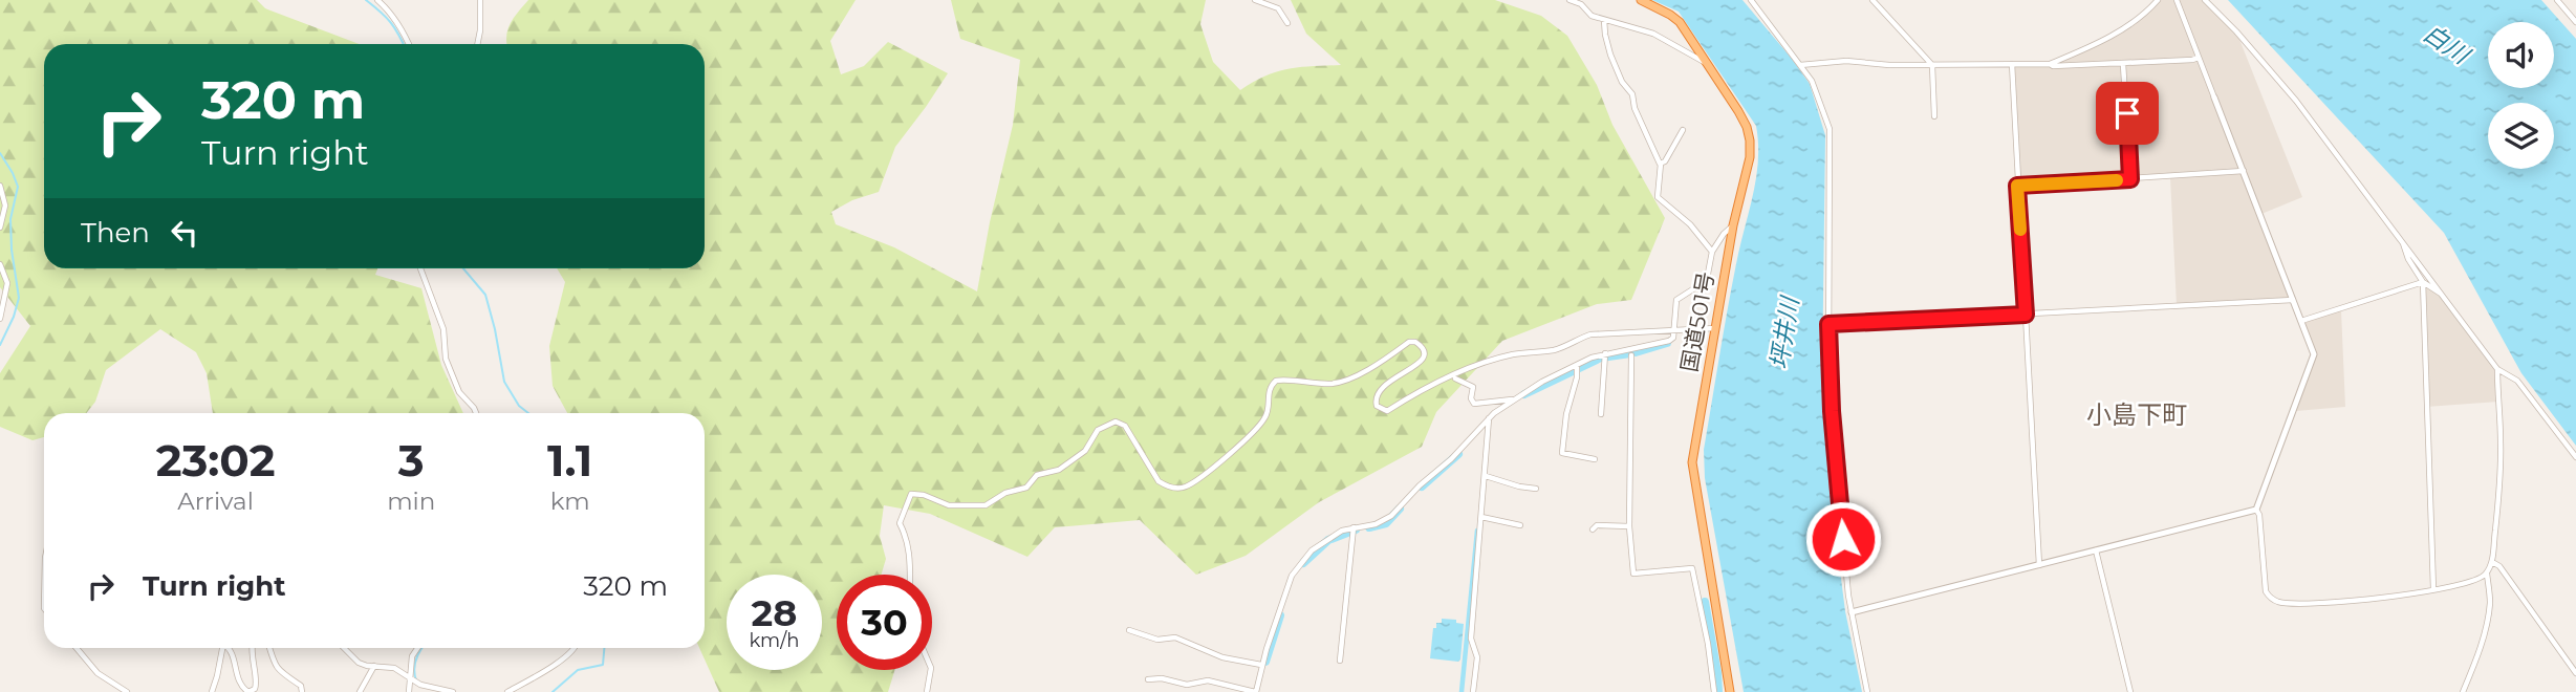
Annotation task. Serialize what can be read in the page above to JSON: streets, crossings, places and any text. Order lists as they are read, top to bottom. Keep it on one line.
{"streets":{"highway":["国道501号"]},"districts":["小島下町"],"water":["白川","坪井川"],"page":{"turn":["320 m","Turn right"],"then":"Then","eta":["23:02","Arrival","3","min","1.1","km"],"list":[{"name":"Turn right","value":"320 m"}],"speed":"28 km/h","limit":"30"}}
